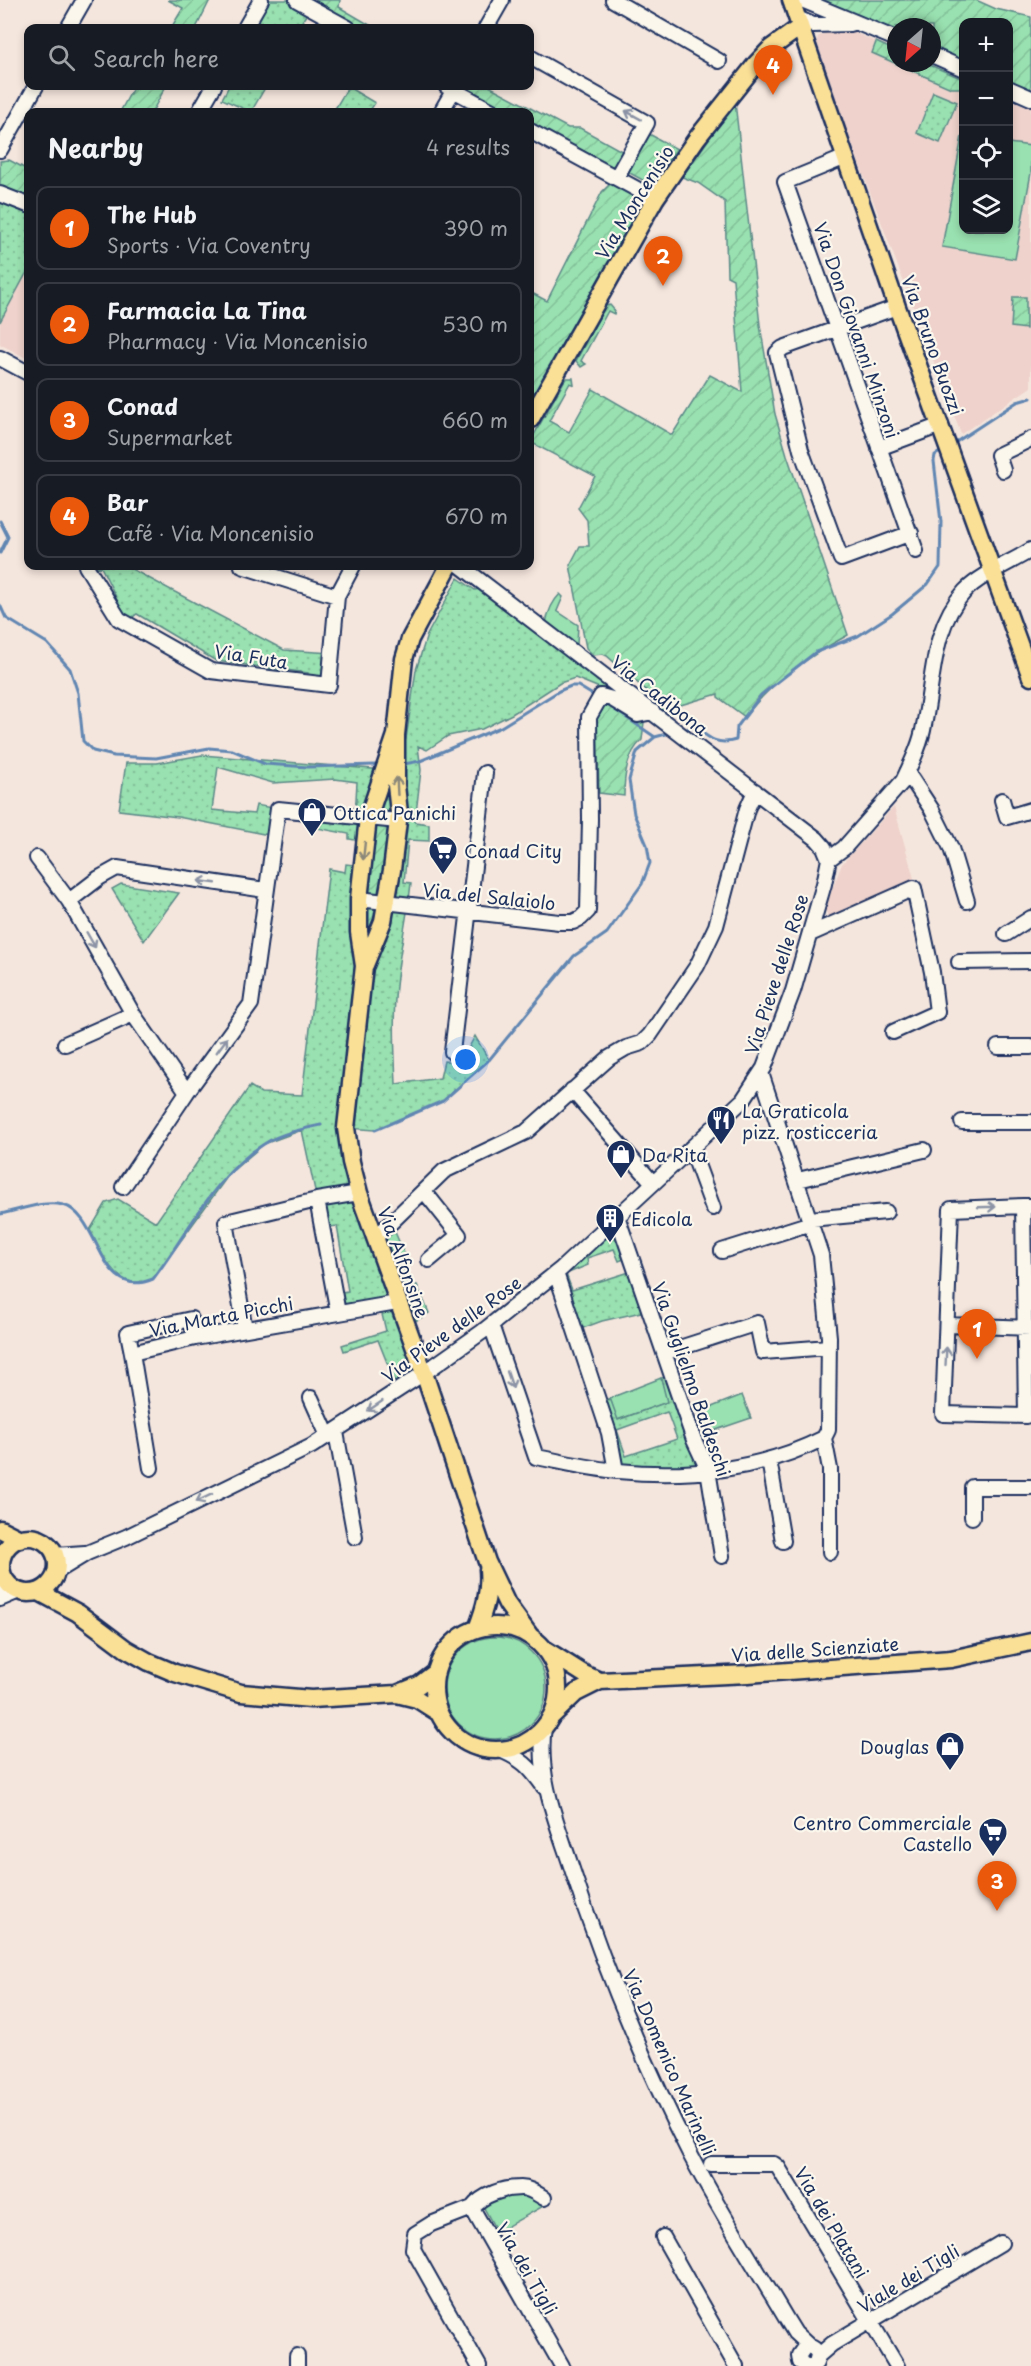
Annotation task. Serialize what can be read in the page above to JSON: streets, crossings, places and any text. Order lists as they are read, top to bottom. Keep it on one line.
{"streets":{"main road":["Via Moncenisio","Via Bruno Buozzi","Via Alfonsine","Via delle Scienziate"],"street":["Via Don Giovanni Minzoni","Via Futa","Via Cadibona","Via del Salaiolo","Via Pieve delle Rose","Via Marta Picchi","Via Guglielmo Baldeschi","Via Domenico Marinelli","Via dei Platani","Via dei Tigli","Viale dei Tigli"]},"crossings":[["Via Moncenisio","Via Bruno Buozzi"],["Via Don Giovanni Minzoni","Via Bruno Buozzi"],["Via Cadibona","Via del Salaiolo"],["Via Cadibona","Via Pieve delle Rose"],["Via del Salaiolo","Via Alfonsine"],["Via Pieve delle Rose","Via Alfonsine"],["Via Pieve delle Rose","Via Guglielmo Baldeschi"],["Via Alfonsine","Via Marta Picchi"],["Via Alfonsine","Via delle Scienziate"],["Via Domenico Marinelli","Viale dei Tigli"],["Via dei Platani","Viale dei Tigli"]],"one_way":["Via Pieve delle Rose"],"places":{"shop":["Ottica Panichi","Da Rita","Douglas"],"supermarket":["Conad City","Centro Commerciale Castello"],"restaurant":["La Graticola pizz. rosticceria"],"building":["Edicola"]},"north":"bottom left","page":{"map_buttons":["+","−"],"search":"Search here","pins":["4","2","1","3"],"heading":["Nearby","4 results"],"list":[{"mark":"1","name":"The Hub","note":"Sports · Via Coventry","value":"390 m"},{"mark":"2","name":"Farmacia La Tina","note":"Pharmacy · Via Moncenisio","value":"530 m"},{"mark":"3","name":"Conad","note":"Supermarket","value":"660 m"},{"mark":"4","name":"Bar","note":"Café · Via Moncenisio","value":"670 m"}]}}
